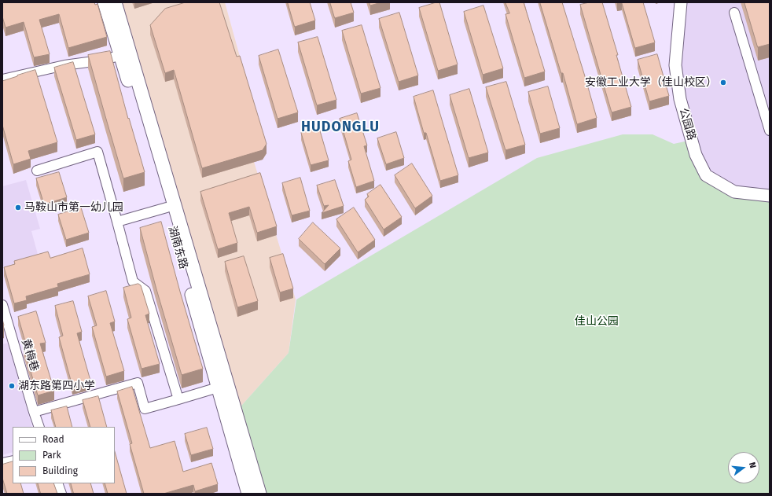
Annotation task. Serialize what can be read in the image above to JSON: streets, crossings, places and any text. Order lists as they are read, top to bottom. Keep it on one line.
{"streets":{"main road":["湖南东路"],"street":["公园路","黄梅巷"]},"districts":["HUDONGLU"],"parks":["佳山公园"],"places":["安徽工业大学（佳山校区）","马鞍山市第一幼儿园","湖东路第四小学"],"legend":["Road","Park","Building"],"north":"right"}
